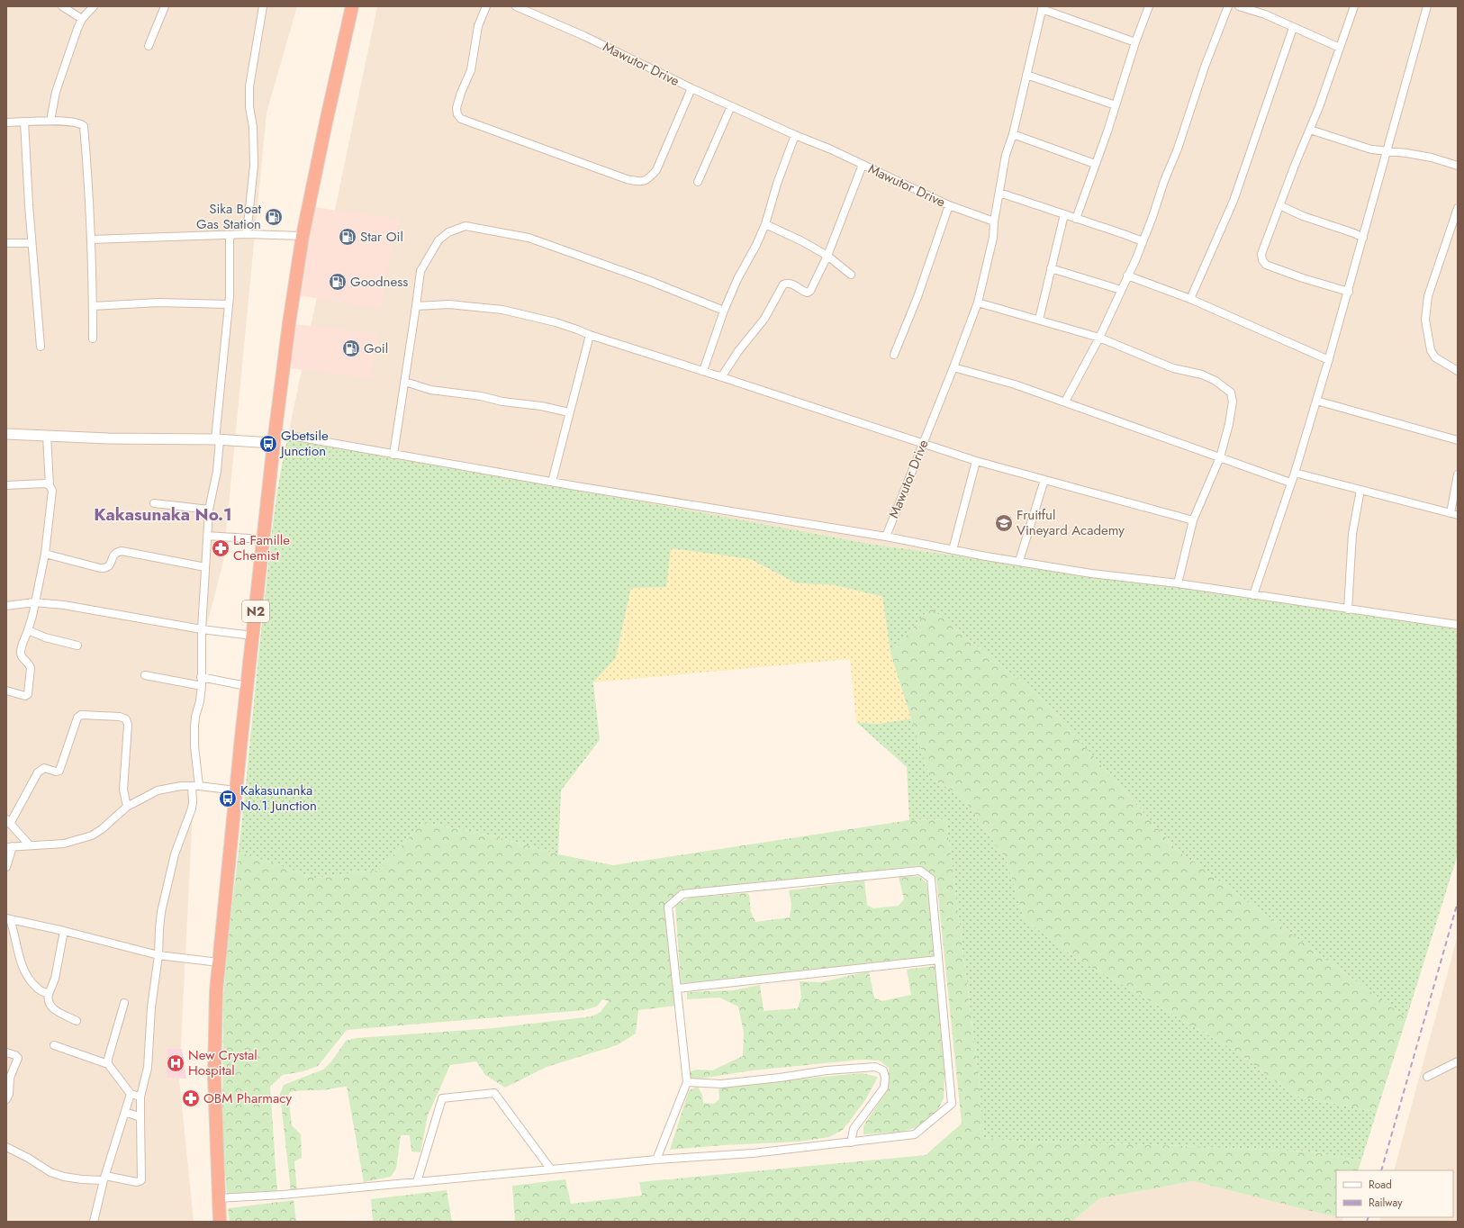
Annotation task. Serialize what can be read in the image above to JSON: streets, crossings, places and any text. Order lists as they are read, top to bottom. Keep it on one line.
{"streets":{"highway":["N2"],"street":["Mawutor Drive"]},"districts":["Kakasunaka No.1"],"places":{"fuel station":["Sika Boat Gas Station","Star Oil","Goodness","Goil"],"bus stop":["Gbetsile Junction","Kakasunanka No.1 Junction"],"school or university":["Fruitful Vineyard Academy"],"pharmacy":["La Famille Chemist","OBM Pharmacy"],"hospital":["New Crystal Hospital"]},"legend":["Road","Railway"]}
